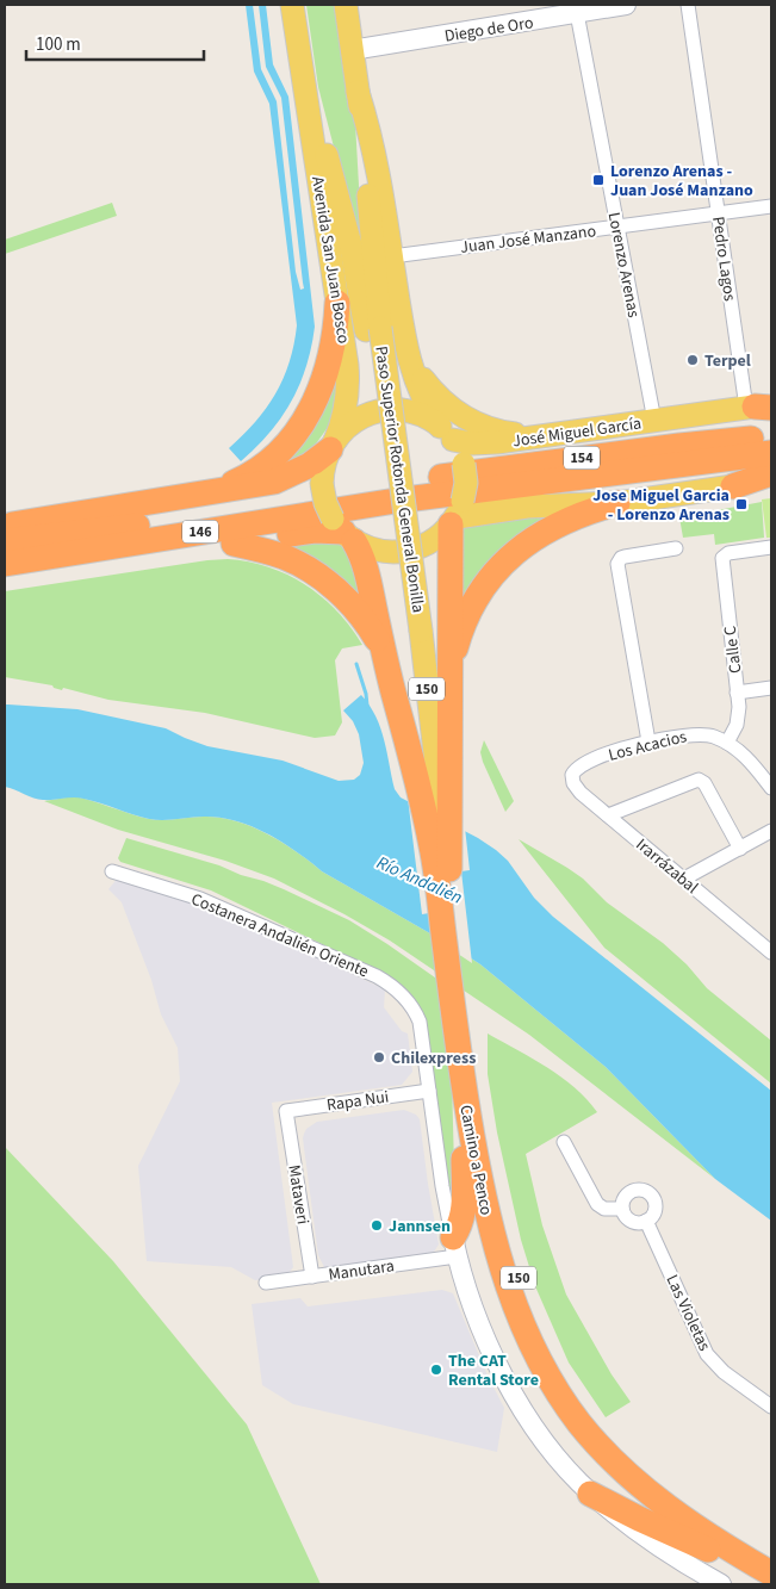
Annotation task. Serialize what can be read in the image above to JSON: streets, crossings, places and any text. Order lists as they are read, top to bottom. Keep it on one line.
{"streets":{"highway":["154","146","150","Camino a Penco"],"main road":["Avenida San Juan Bosco","José Miguel García","Paso Superior Rotonda General Bonilla"],"street":["Diego de Oro","Juan José Manzano","Pedro Lagos","Lorenzo Arenas","Calle C","Los Acacios","Irarrázabal","Costanera Andalién Oriente","Rapa Nui","Mataveri","Manutara","Las Violetas"]},"crossings":[["Diego de Oro","Lorenzo Arenas"],["Juan José Manzano","Pedro Lagos"],["Juan José Manzano","Lorenzo Arenas"],["Pedro Lagos","José Miguel García"],["Avenida San Juan Bosco","José Miguel García"],["Avenida San Juan Bosco","Paso Superior Rotonda General Bonilla"],["Lorenzo Arenas","José Miguel García"],["154","146"],["Calle C","Los Acacios"],["Los Acacios","Irarrázabal"],["Costanera Andalién Oriente","Rapa Nui"],["Costanera Andalién Oriente","Manutara"],["Rapa Nui","Mataveri"],["Mataveri","Manutara"]],"water":["Río Andalién"],"places":{"transit":["Lorenzo Arenas - Juan José Manzano","Jose Miguel Garcia - Lorenzo Arenas"],"other":["Terpel","Chilexpress","Jannsen","The CAT Rental Store"]},"scale_bar":"100 m"}
